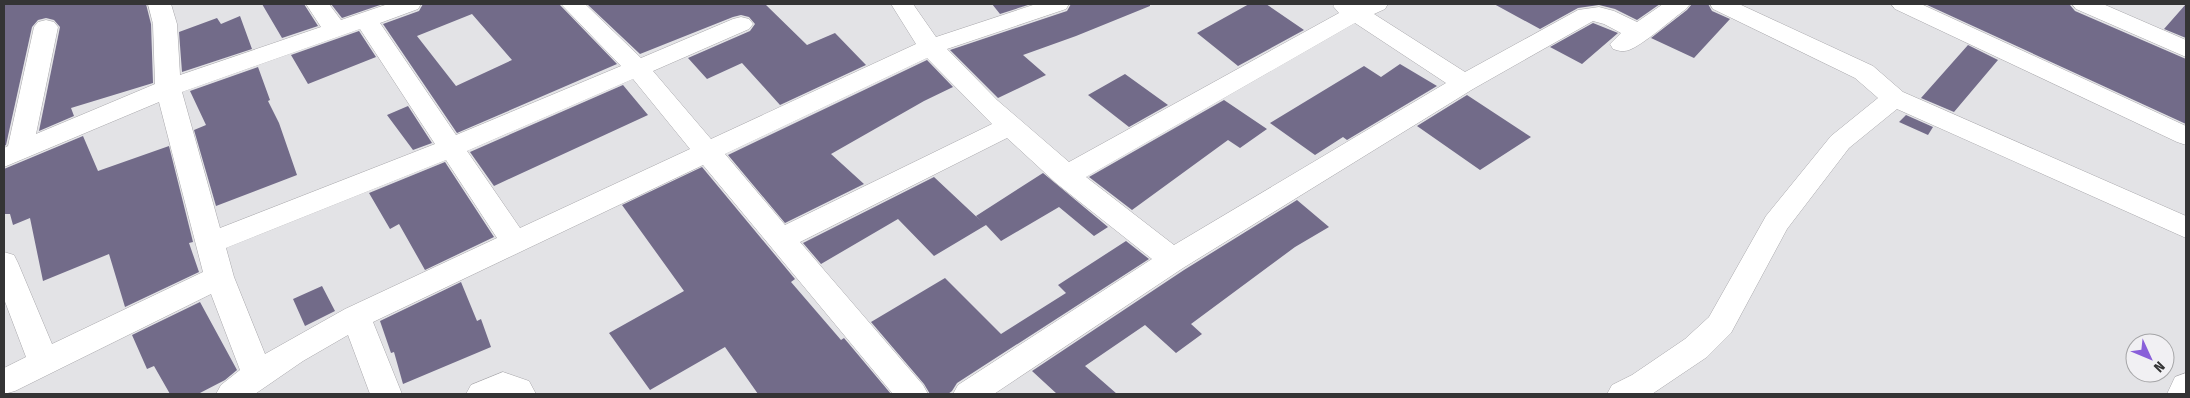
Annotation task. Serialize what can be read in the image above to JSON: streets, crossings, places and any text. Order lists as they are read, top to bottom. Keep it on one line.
{"north":"bottom right"}
